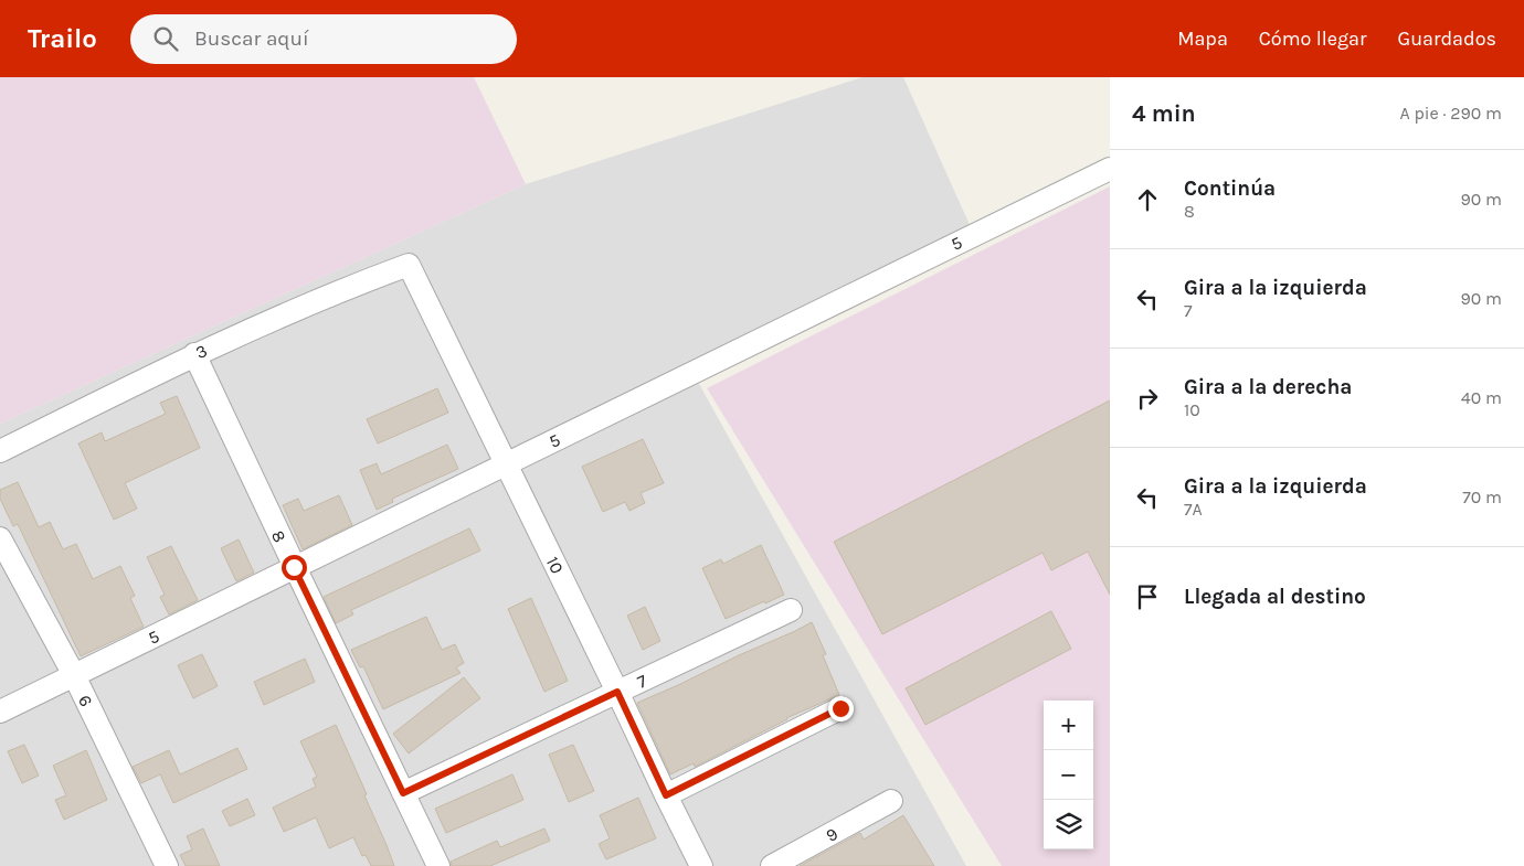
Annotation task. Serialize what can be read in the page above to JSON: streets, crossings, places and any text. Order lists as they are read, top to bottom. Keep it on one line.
{"streets":{"street":["5","3","8","10","7","6","9"]},"crossings":[["5","8"],["5","10"],["5","6"],["3","8"],["3","10"],["8","7"],["10","7"]],"page":{"header":"Trailo","search":"Buscar aquí","nav":["Mapa","Cómo llegar","Guardados"],"heading":["4 min","A pie · 290 m"],"list":[["Continúa","8","90 m"],["Gira a la izquierda","7","90 m"],["Gira a la derecha","10","40 m"],["Gira a la izquierda","7A","70 m"],"Llegada al destino"],"map_buttons":["+","−"]}}
